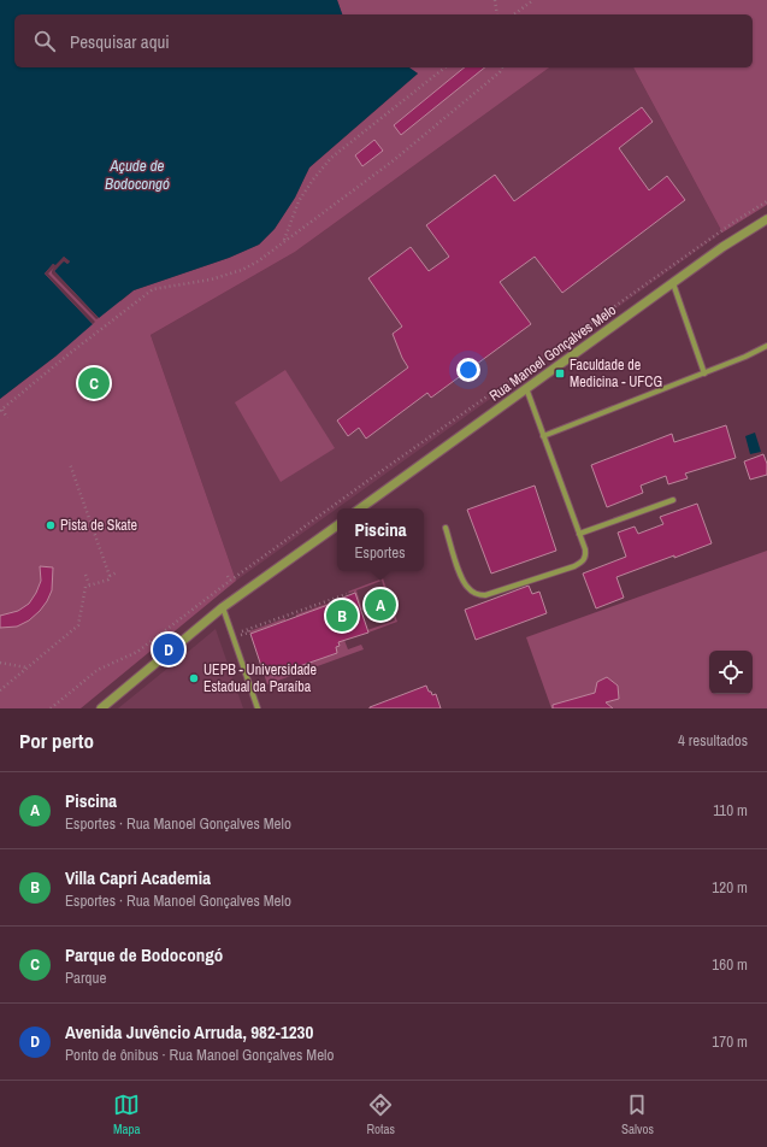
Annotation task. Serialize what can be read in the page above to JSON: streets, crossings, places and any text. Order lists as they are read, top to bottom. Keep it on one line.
{"streets":{"street":["Rua Manoel Gonçalves Melo"]},"water":["Açude de Bodocongó"],"places":{"transit":["Faculdade de Medicina - UFCG"],"other":["Pista de Skate","UEPB - Universidade Estadual da Paraíba"]},"page":{"search":"Pesquisar aqui","pins":["C","A","B","D"],"popup":["Piscina","Esportes"],"heading":["Por perto","4 resultados"],"list":[{"mark":"A","name":"Piscina","note":"Esportes · Rua Manoel Gonçalves Melo","value":"110 m"},{"mark":"B","name":"Villa Capri Academia","note":"Esportes · Rua Manoel Gonçalves Melo","value":"120 m"},{"mark":"C","name":"Parque de Bodocongó","note":"Parque","value":"160 m"},{"mark":"D","name":"Avenida Juvêncio Arruda, 982-1230","note":"Ponto de ônibus · Rua Manoel Gonçalves Melo","value":"170 m"}],"nav":["Mapa","Rotas","Salvos"]}}
